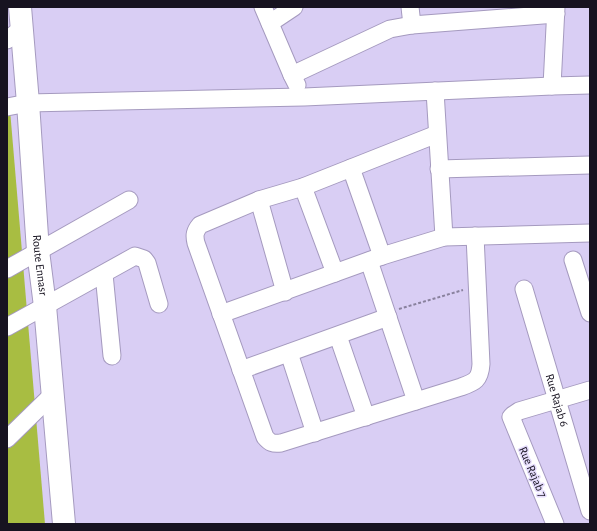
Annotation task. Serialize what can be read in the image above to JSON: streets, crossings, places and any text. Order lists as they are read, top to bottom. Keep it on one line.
{"streets":{"main road":["Route Ennasr"],"street":["Rue Rajab 6","Rue Rajab 7"]},"crossings":[["Rue Rajab 6","Rue Rajab 7"]]}
